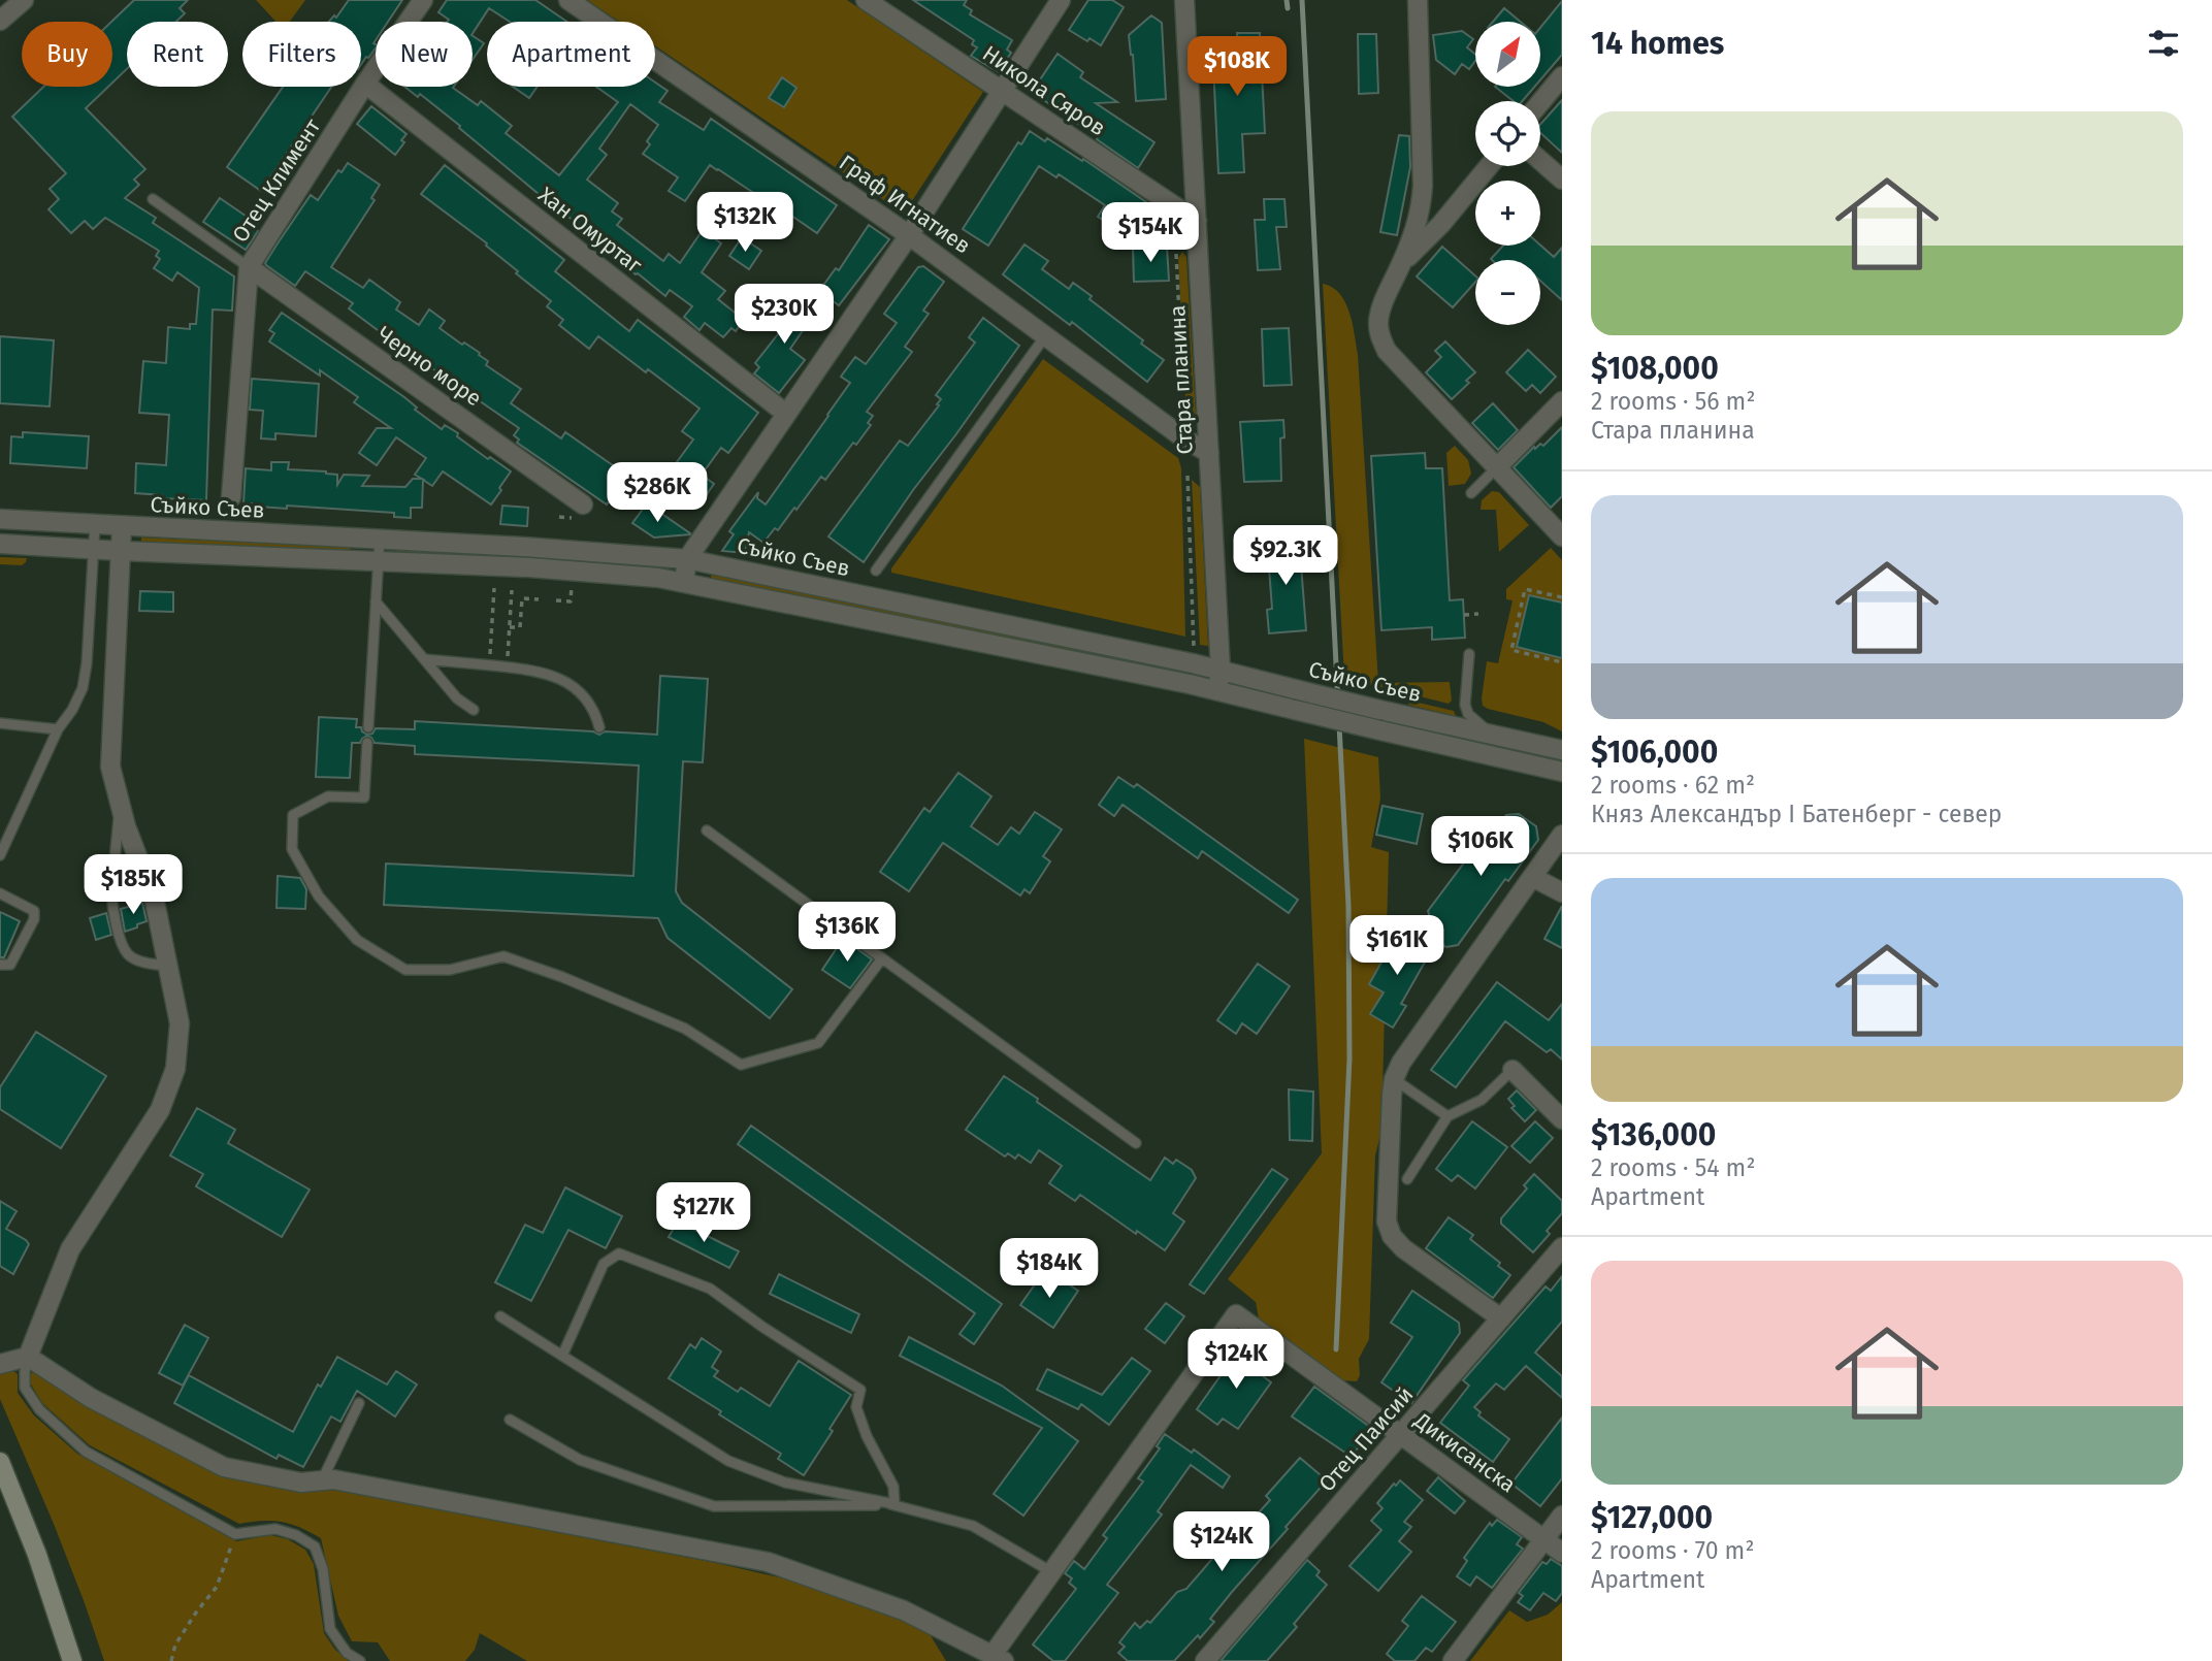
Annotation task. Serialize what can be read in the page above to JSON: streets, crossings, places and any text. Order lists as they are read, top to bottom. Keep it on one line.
{"streets":{"street":["Никола Сяров","Отец Климент","Граф Игнатиев","Хан Омуртаг","Черно море","Стара планина","Съйко Съев","Отец Паисий","Дикисанска"]},"crossings":[["Никола Сяров","Стара планина"],["Отец Климент","Хан Омуртаг"],["Отец Климент","Черно море"],["Граф Игнатиев","Стара планина"],["Стара планина","Съйко Съев"],["Отец Паисий","Дикисанска"]],"north":"top right","page":{"heading":"14 homes","map_buttons":["+","−"],"chip":["Buy","Rent","Filters","New","Apartment"],"price":["$108K","$132K","$154K","$230K","$286K","$92.3K","$106K","$185K","$136K","$161K","$127K","$184K","$124K","$124K"],"list":[{"name":"$108,000","note":"2 rooms · 56 m² · Стара планина"},{"name":"$106,000","note":"2 rooms · 62 m² · Княз Александър I Батенберг - север"},{"name":"$136,000","note":"2 rooms · 54 m² · Apartment"},{"name":"$127,000","note":"2 rooms · 70 m² · Apartment"}]}}
